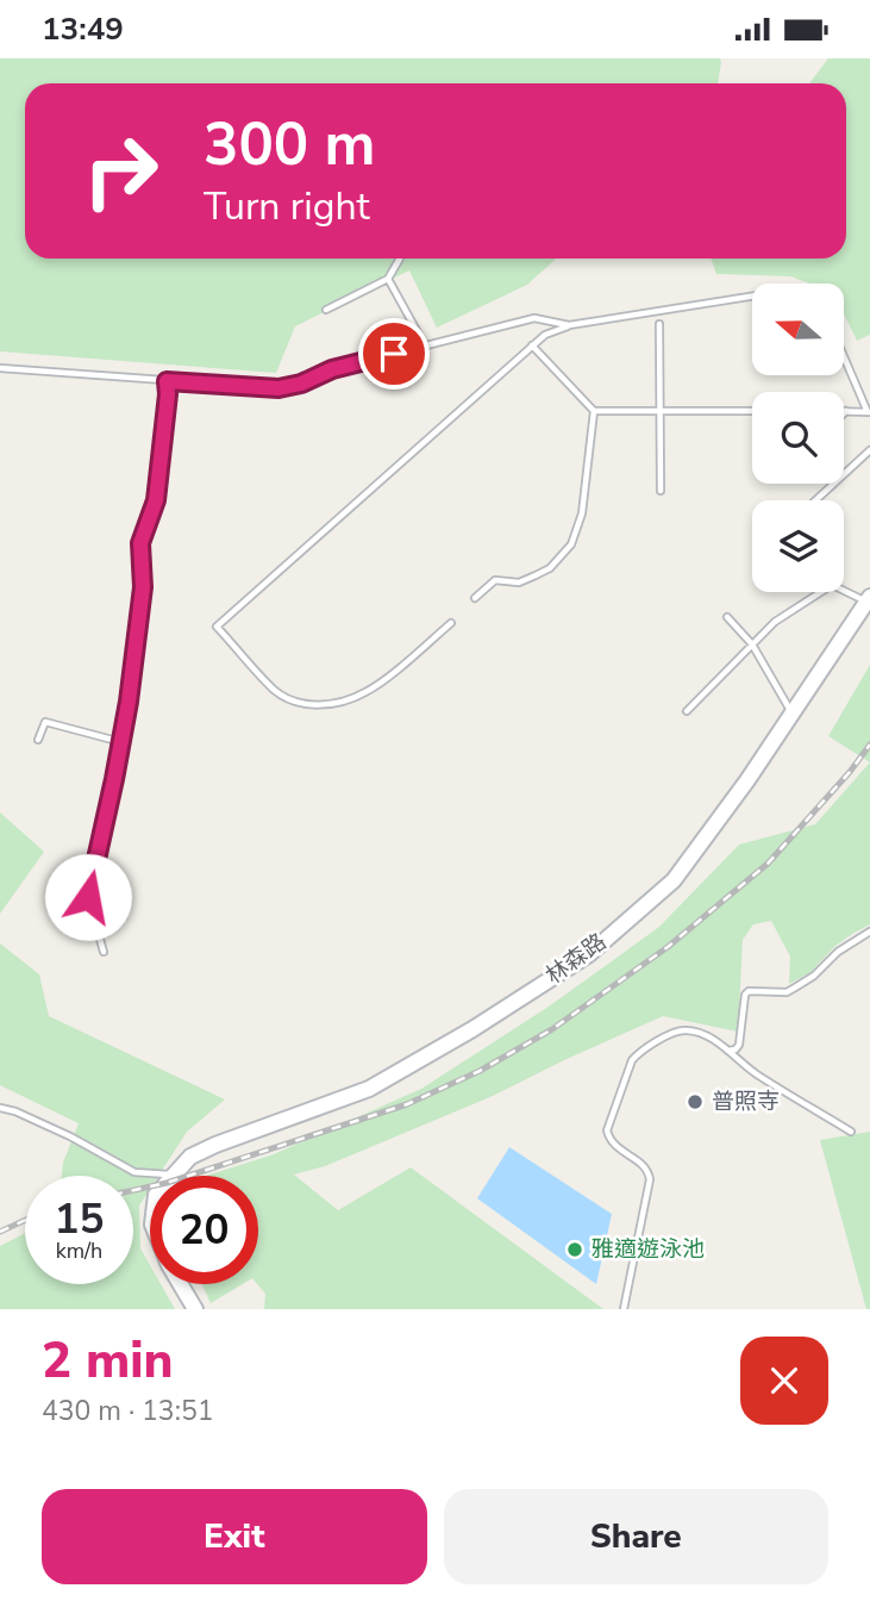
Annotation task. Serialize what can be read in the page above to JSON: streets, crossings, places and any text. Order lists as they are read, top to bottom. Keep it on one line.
{"streets":{"main road":["林森路"]},"places":["普照寺","雅適遊泳池"],"north":"left","page":{"status":"13:49","turn":["300 m","Turn right"],"speed":"15 km/h","limit":"20","heading":["2 min","430 m · 13:51"],"buttons":["Exit","Share"]}}
